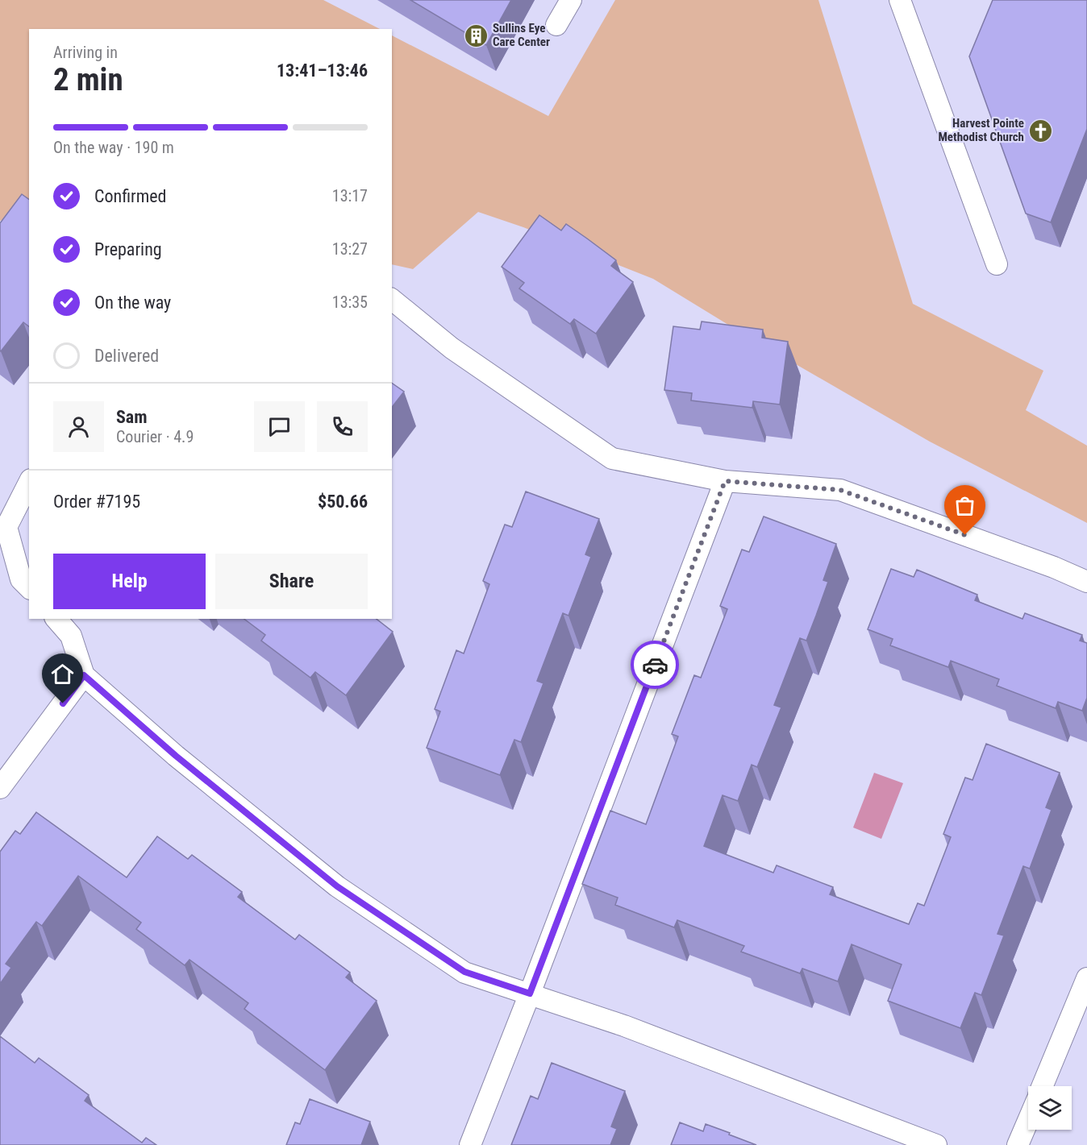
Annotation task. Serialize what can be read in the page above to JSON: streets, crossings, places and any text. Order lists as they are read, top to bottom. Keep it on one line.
{"places":{"building":["Sullins Eye Care Center"],"church":["Harvest Pointe Methodist Church"]},"page":{"heading":["2 min","Arriving in","13:41–13:46"],"panel":["Sam","Courier · 4.9","Order #7195","$50.66"],"bar":"On the way · 190 m","list":[["Confirmed","13:17"],["Preparing","13:27"],["On the way","13:35"],"Delivered"],"buttons":["Help","Share"]}}
